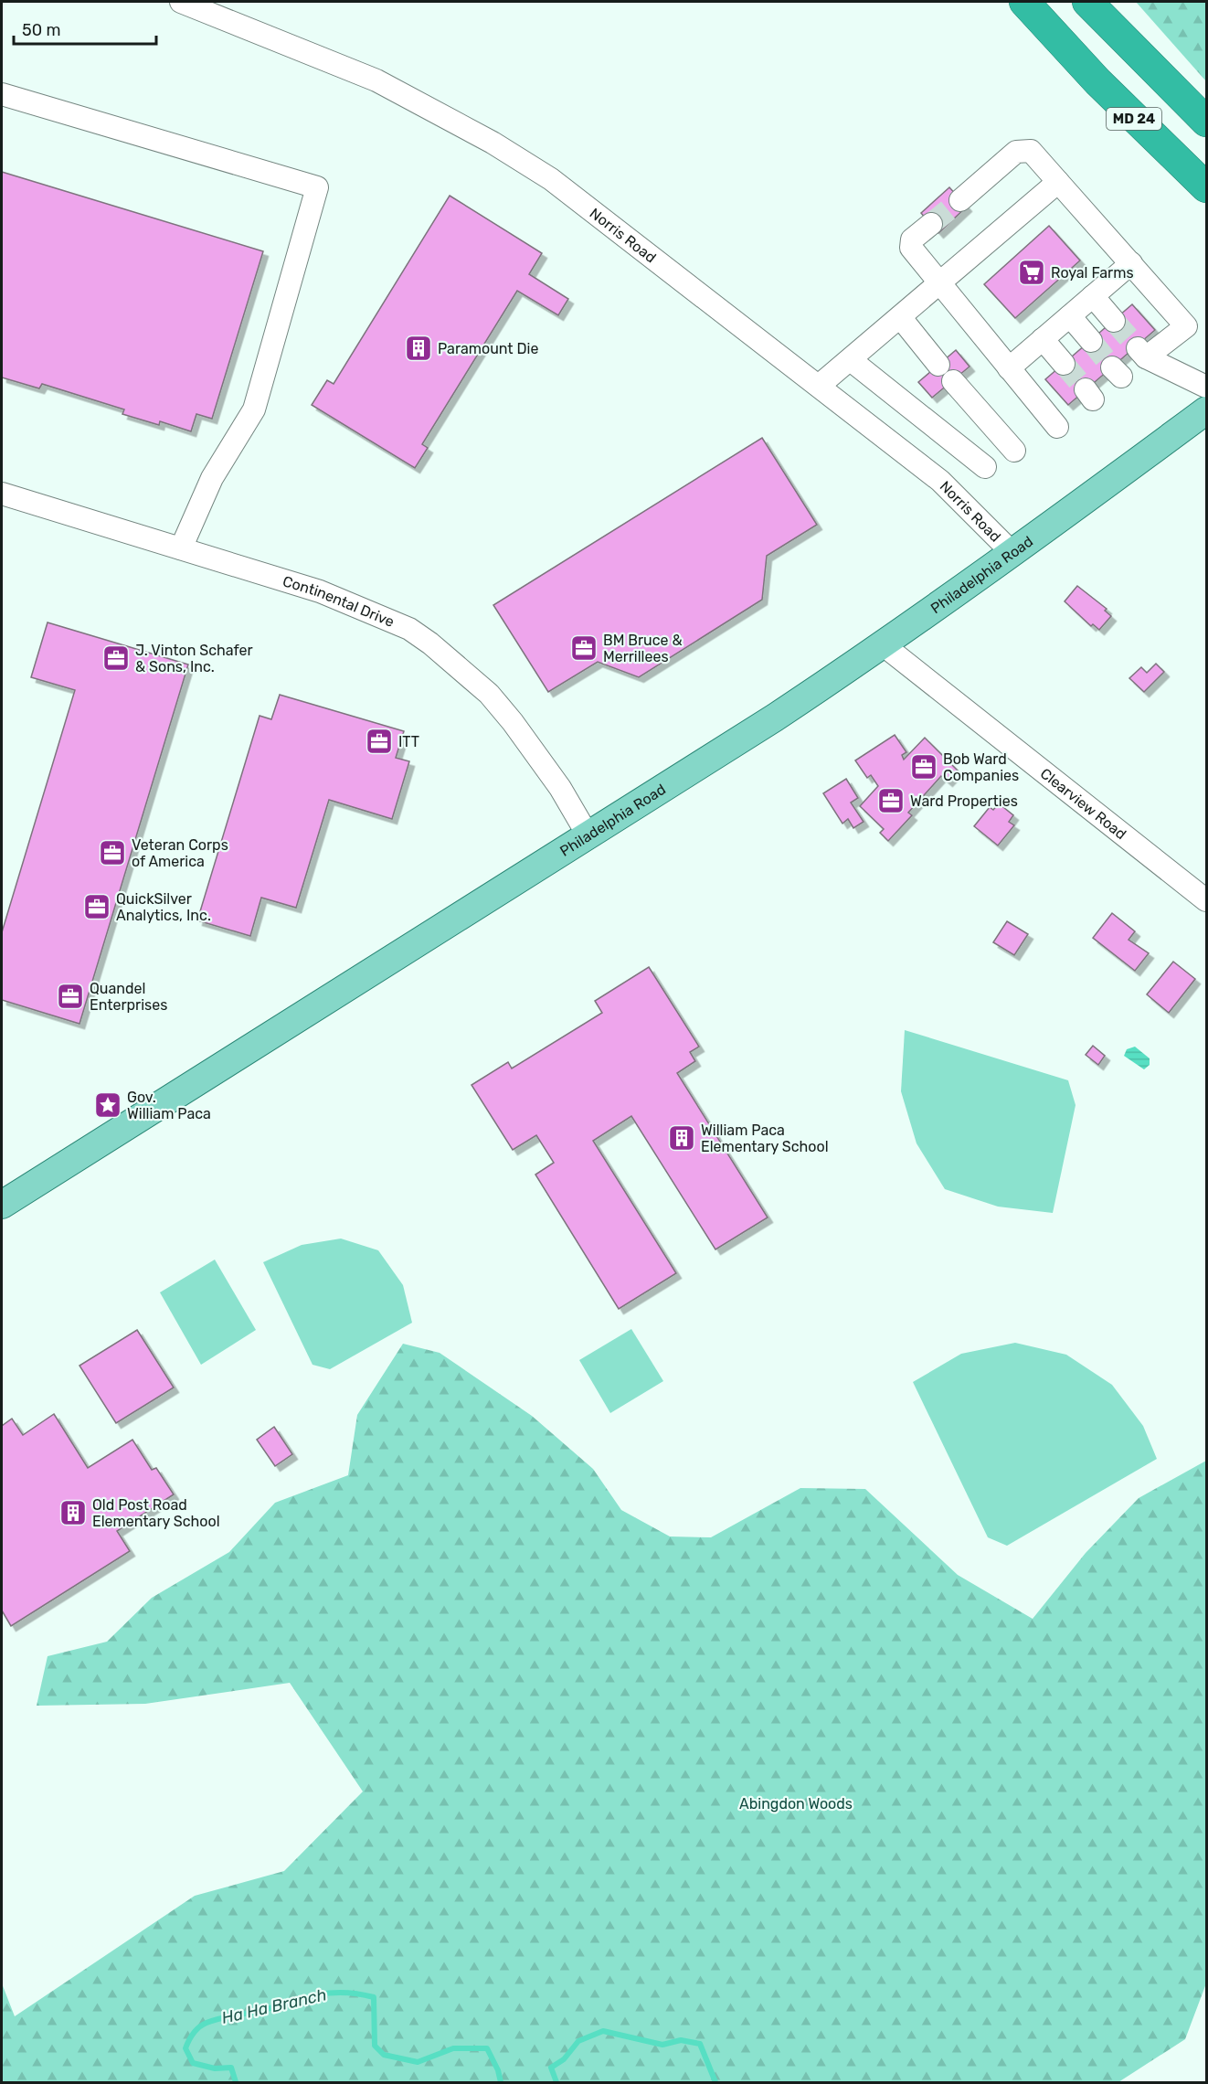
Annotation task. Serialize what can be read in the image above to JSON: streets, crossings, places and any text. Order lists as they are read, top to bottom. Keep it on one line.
{"streets":{"highway":["MD 24"],"main road":["Philadelphia Road"],"street":["Norris Road","Continental Drive","Clearview Road"]},"crossings":[["Norris Road","Philadelphia Road"],["Philadelphia Road","Continental Drive"],["Philadelphia Road","Clearview Road"]],"water":["Ha Ha Branch"],"parks":["Abingdon Woods"],"places":{"supermarket":["Royal Farms"],"building":["Paramount Die","William Paca Elementary School","Old Post Road Elementary School"],"office":["BM Bruce & Merrillees","J. Vinton Schafer & Sons, Inc.","ITT","Bob Ward Companies","Ward Properties","Veteran Corps of America","QuickSilver Analytics, Inc.","Quandel Enterprises"],"place":["Gov. William Paca"]},"scale_bar":"50 m"}
